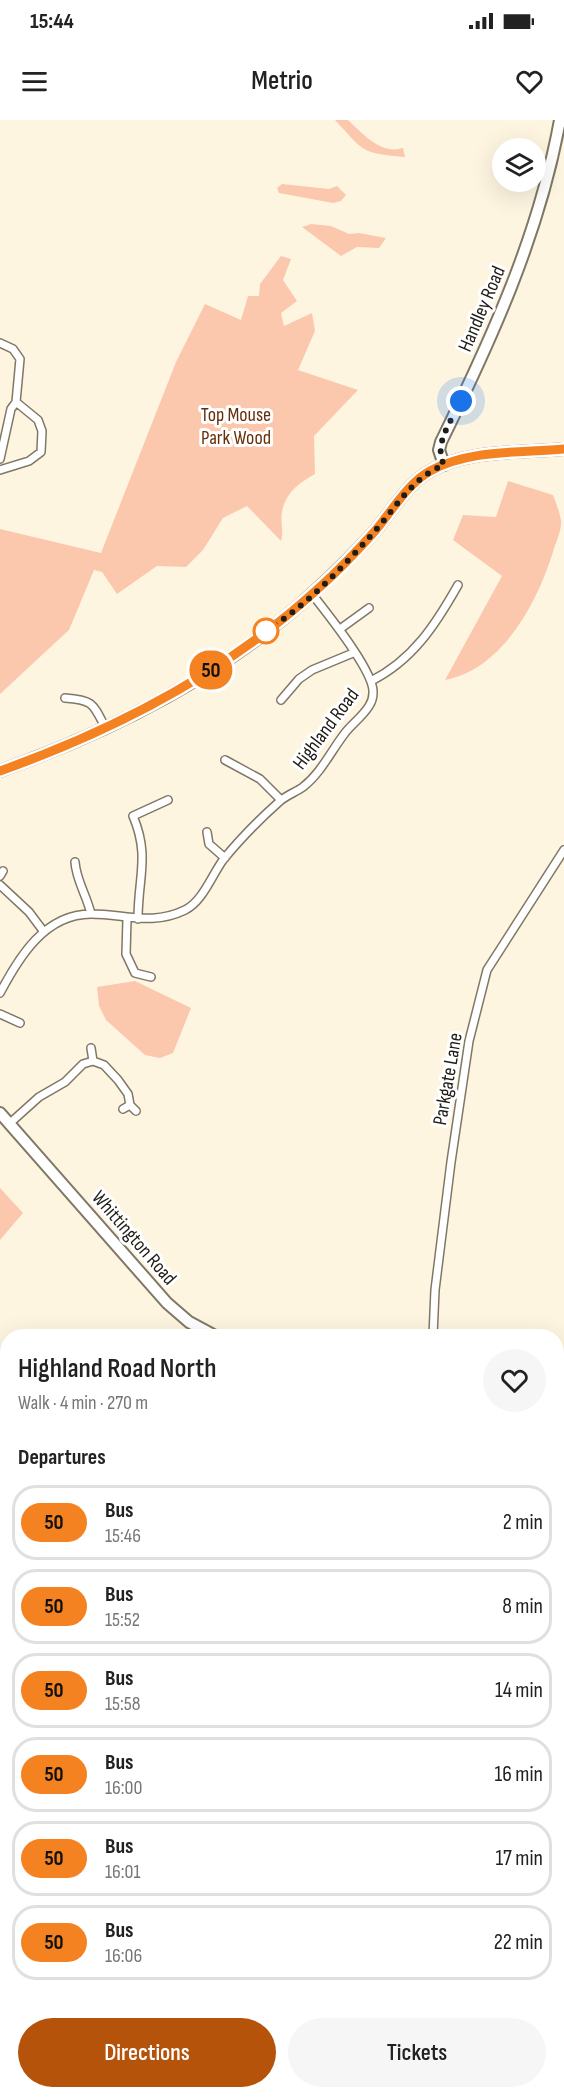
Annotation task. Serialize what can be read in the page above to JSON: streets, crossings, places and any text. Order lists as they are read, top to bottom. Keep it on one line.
{"streets":{"street":["Handley Road","Highland Road","Parkgate Lane","Whittington Road"]},"parks":["Top Mouse Park Wood"],"lines":["bus line 50"],"page":{"status":"15:44","header":"Metrio","on_map":"50","heading":[["Highland Road North","Walk · 4 min · 270 m"],"Departures"],"list":[{"mark":"50","name":"Bus","note":"15:46","value":"2 min"},{"mark":"50","name":"Bus","note":"15:52","value":"8 min"},{"mark":"50","name":"Bus","note":"15:58","value":"14 min"},{"mark":"50","name":"Bus","note":"16:00","value":"16 min"},{"mark":"50","name":"Bus","note":"16:01","value":"17 min"},{"mark":"50","name":"Bus","note":"16:06","value":"22 min"}],"buttons":["Directions","Tickets"]}}
